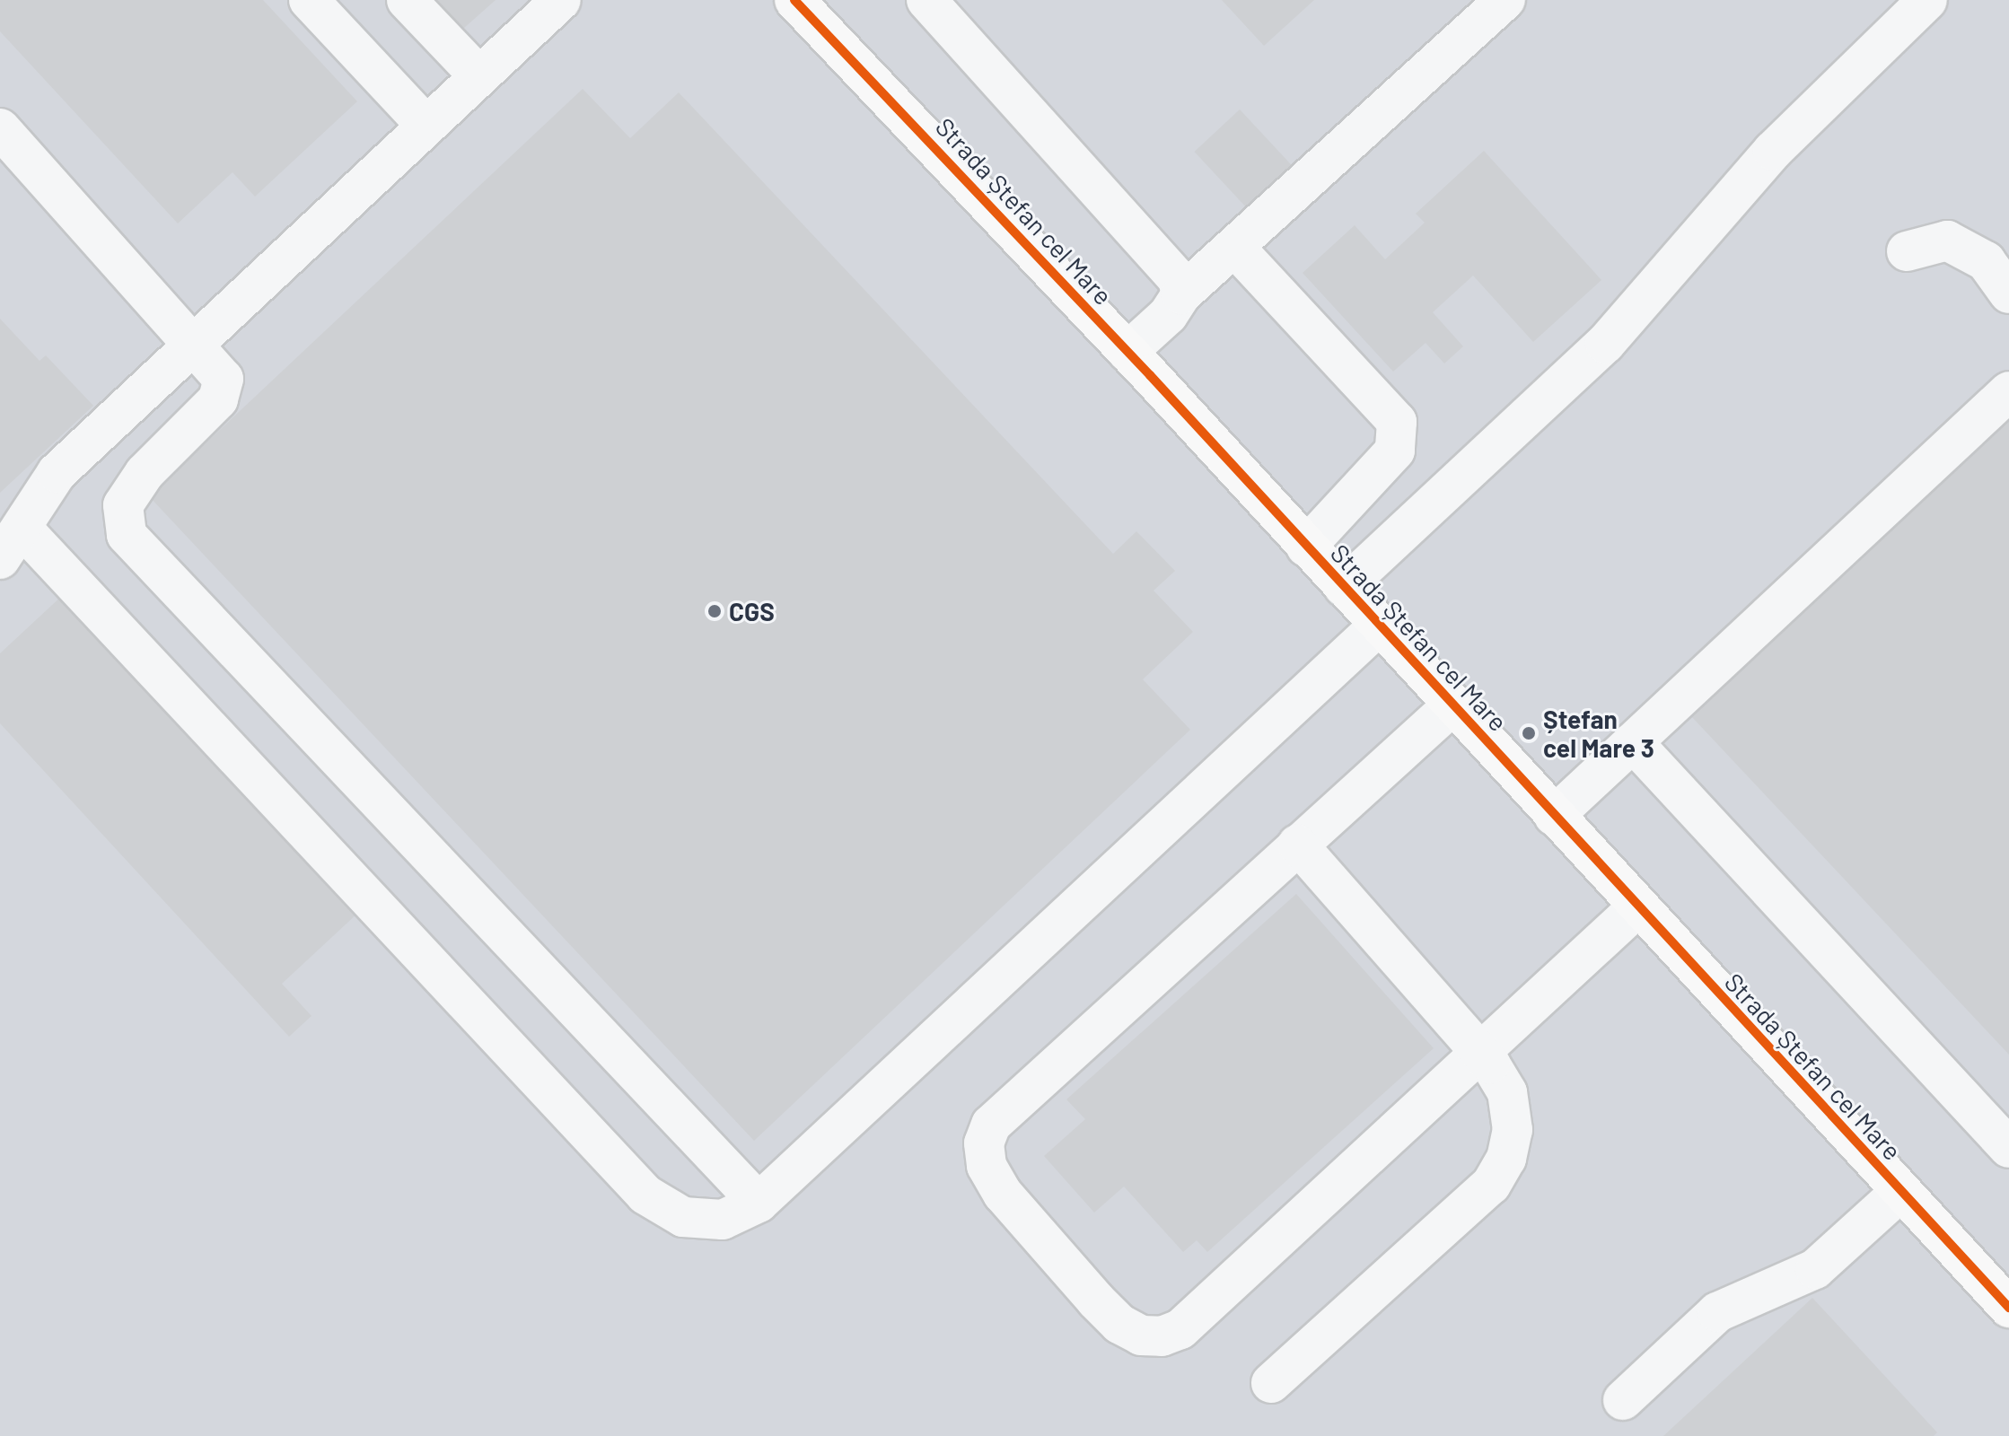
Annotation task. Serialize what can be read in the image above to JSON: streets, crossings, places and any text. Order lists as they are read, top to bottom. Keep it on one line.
{"streets":{"main road":["Strada Ștefan cel Mare"]},"places":["CGS","Ștefan cel Mare 3"]}
